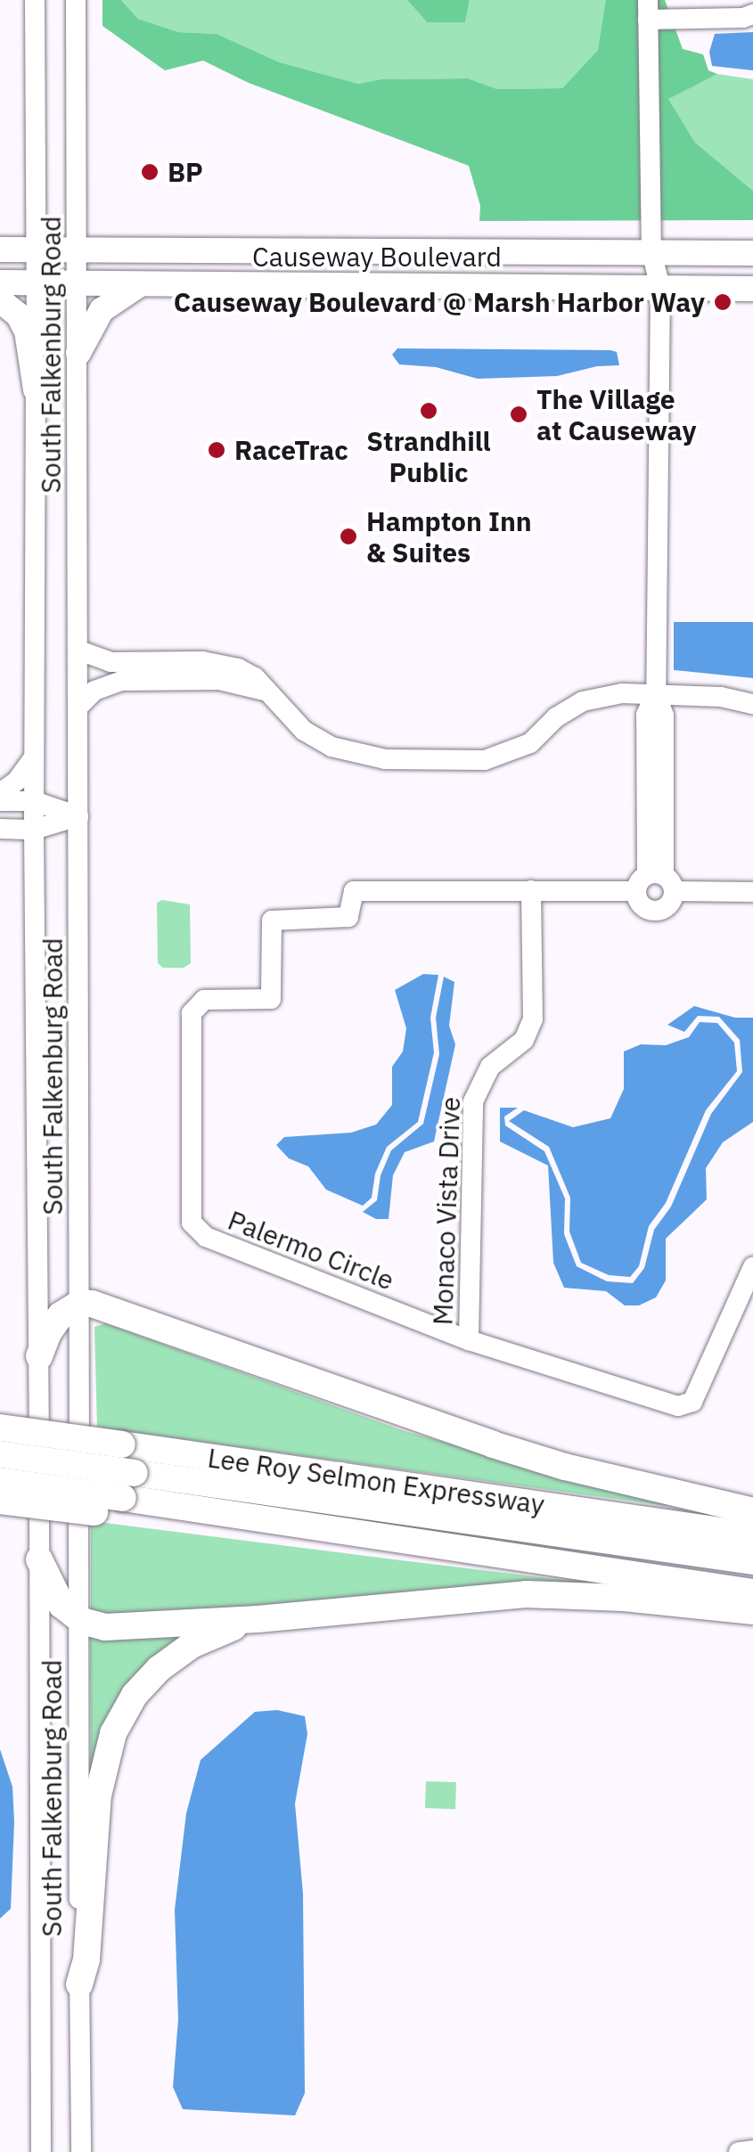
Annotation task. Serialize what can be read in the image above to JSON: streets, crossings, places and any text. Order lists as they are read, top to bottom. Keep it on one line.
{"streets":{"highway":["Lee Roy Selmon Expressway"],"main road":["Causeway Boulevard"],"street":["South Falkenburg Road","Monaco Vista Drive","Palermo Circle"]},"crossings":[["Causeway Boulevard","South Falkenburg Road"],["Monaco Vista Drive","Palermo Circle"]],"places":["BP","Causeway Boulevard @ Marsh Harbor Way","Strandhill Public","The Village at Causeway","RaceTrac","Hampton Inn & Suites"]}
